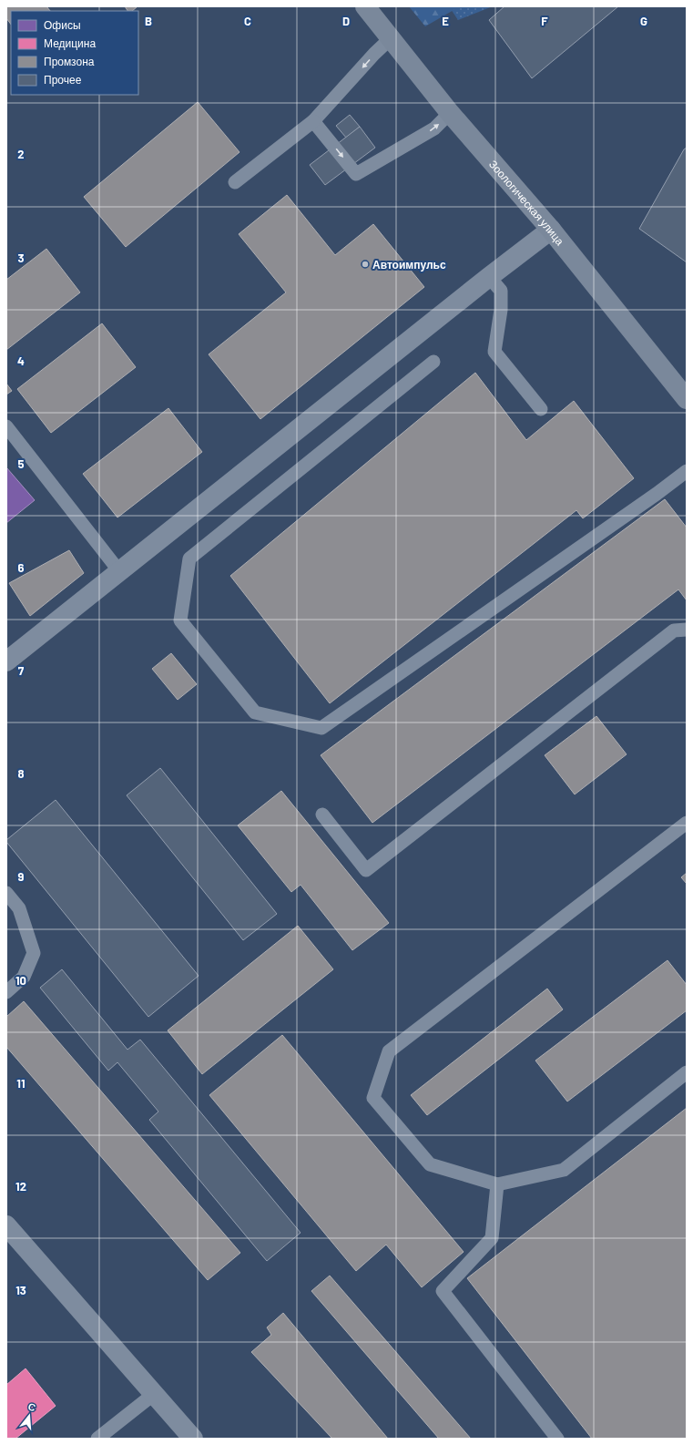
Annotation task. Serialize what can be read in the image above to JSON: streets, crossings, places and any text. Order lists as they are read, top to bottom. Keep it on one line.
{"streets":{"street":["Зоологическая улица"]},"places":["Автоимпульс"],"legend":["Офисы","Медицина","Промзона","Прочее"],"north":"top","grid":{"columns":["B","C","D","E","F","G"],"rows":["2","3","4","5","6","7","8","9","10","11","12","13"]}}
